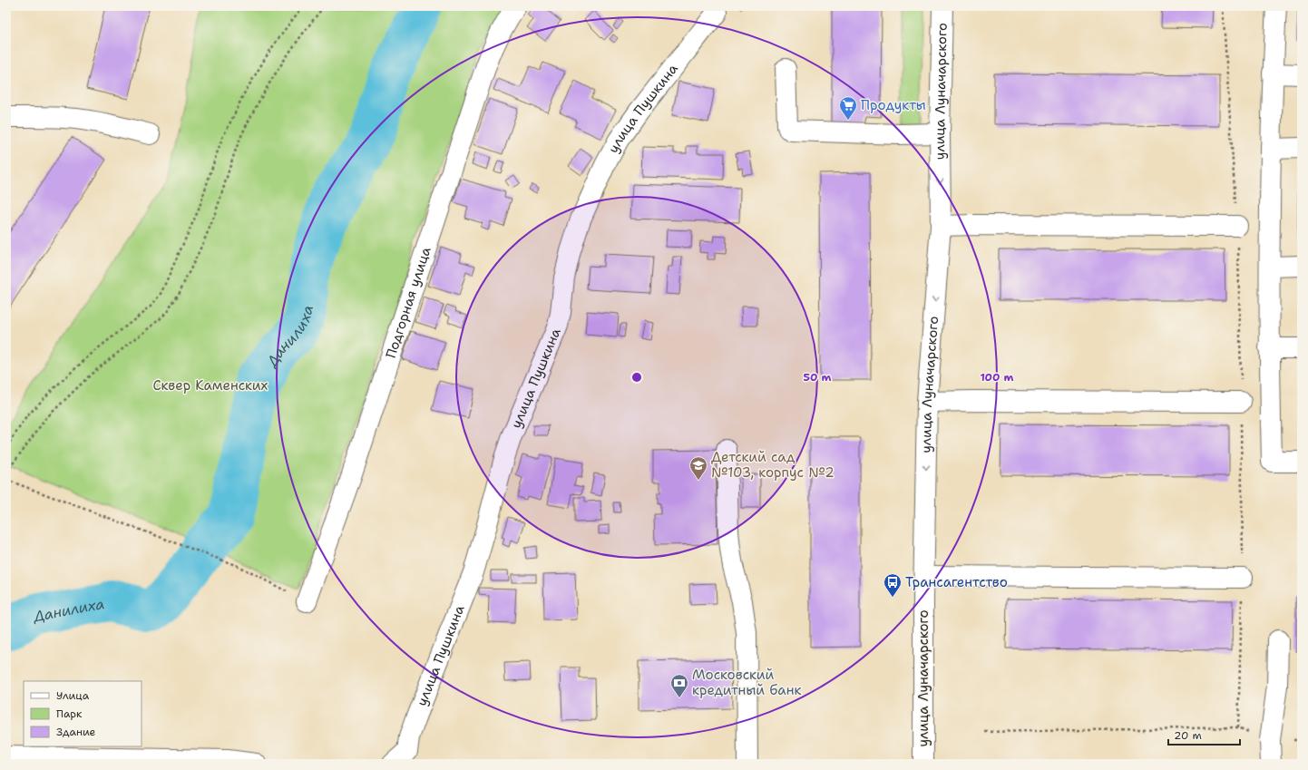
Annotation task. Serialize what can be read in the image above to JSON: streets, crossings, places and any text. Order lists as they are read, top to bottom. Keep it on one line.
{"streets":{"street":["улица Луначарского","улица Пушкина","Подгорная улица"]},"one_way":["улица Луначарского"],"water":["Данилиха"],"parks":["Сквер Каменских"],"places":{"supermarket":["Прoдукты"],"school or university":["Детский сад №103, корпус №2"],"bus stop":["Трансагентство"],"bank":["Московский кредитный банк"]},"legend":["Улица","Парк","Здание"],"scale_bar":"20 m","rings":["50 m","100 m"]}
